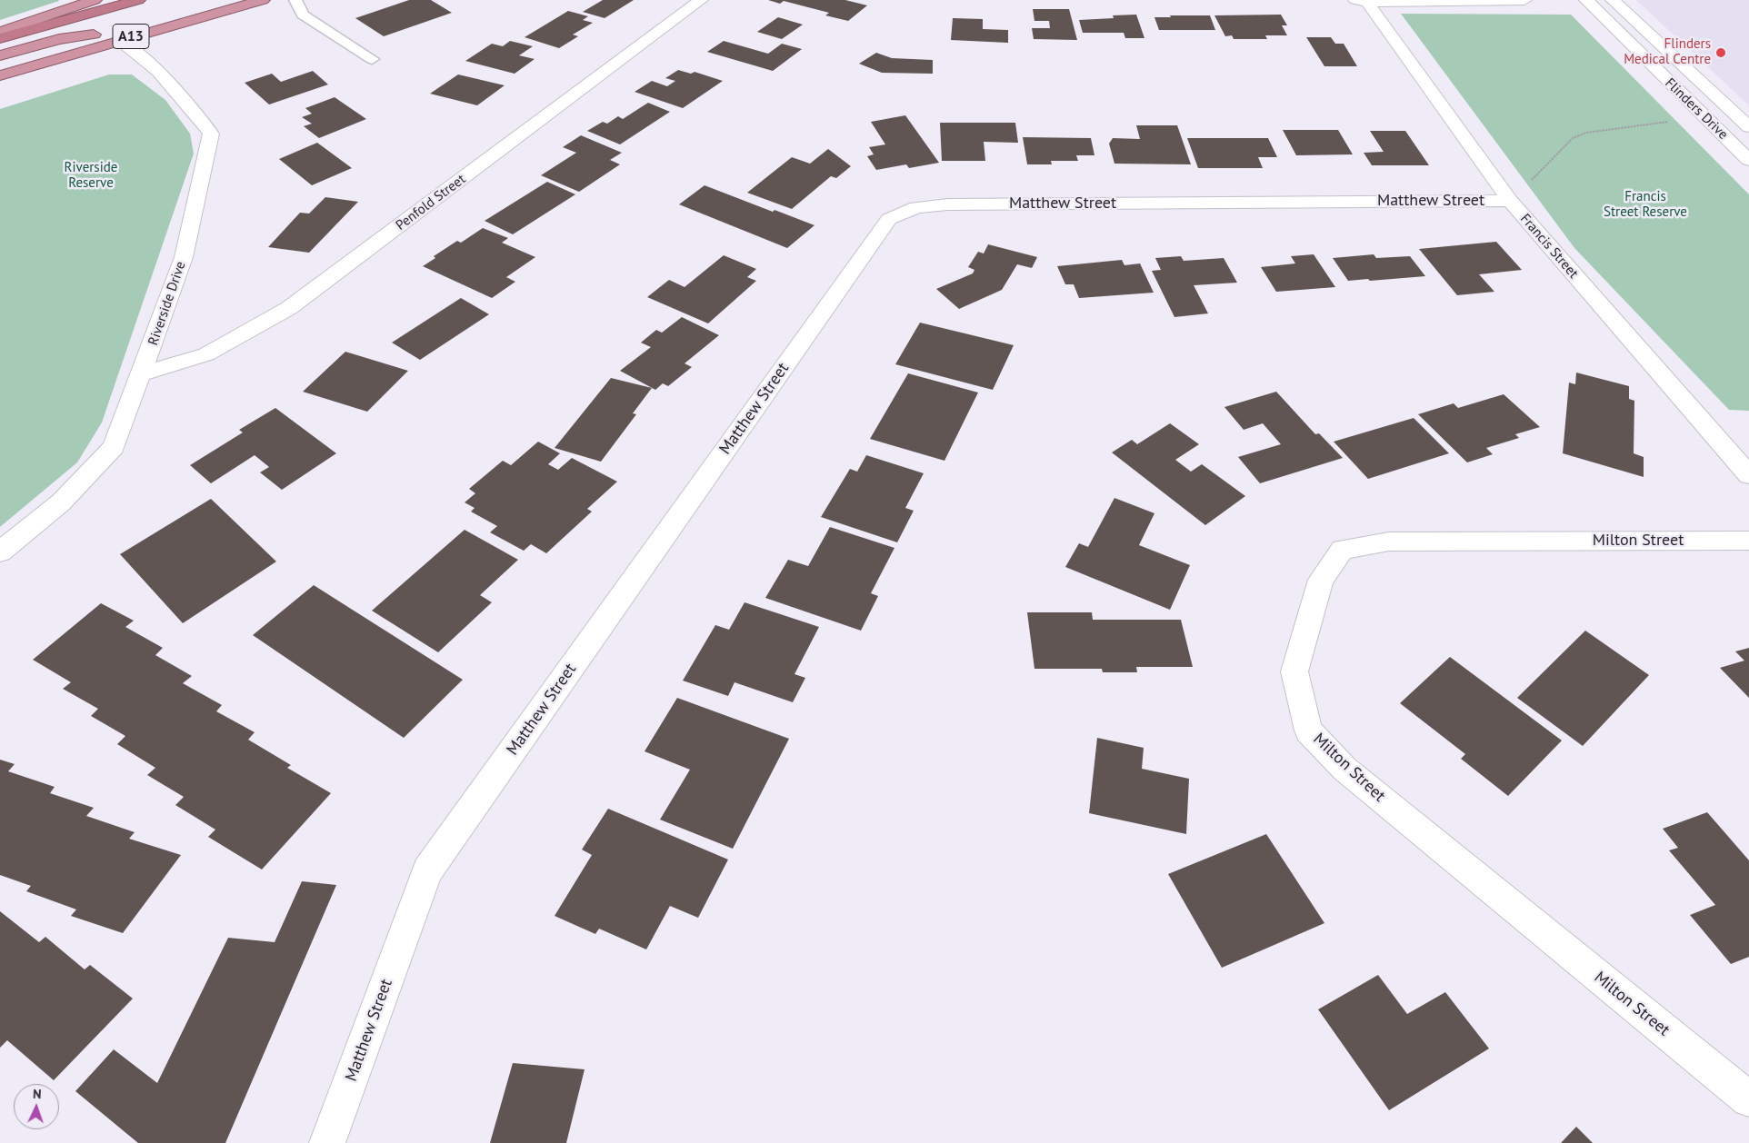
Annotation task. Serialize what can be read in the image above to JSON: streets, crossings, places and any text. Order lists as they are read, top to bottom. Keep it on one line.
{"streets":{"highway":["A13"],"street":["Flinders Drive","Matthew Street","Penfold Street","Francis Street","Riverside Drive","Milton Street"]},"crossings":[["A13","Riverside Drive"],["Matthew Street","Francis Street"],["Penfold Street","Riverside Drive"]],"parks":["Riverside Reserve","Francis Street Reserve"],"places":["Flinders Medical Centre"],"north":"top"}
